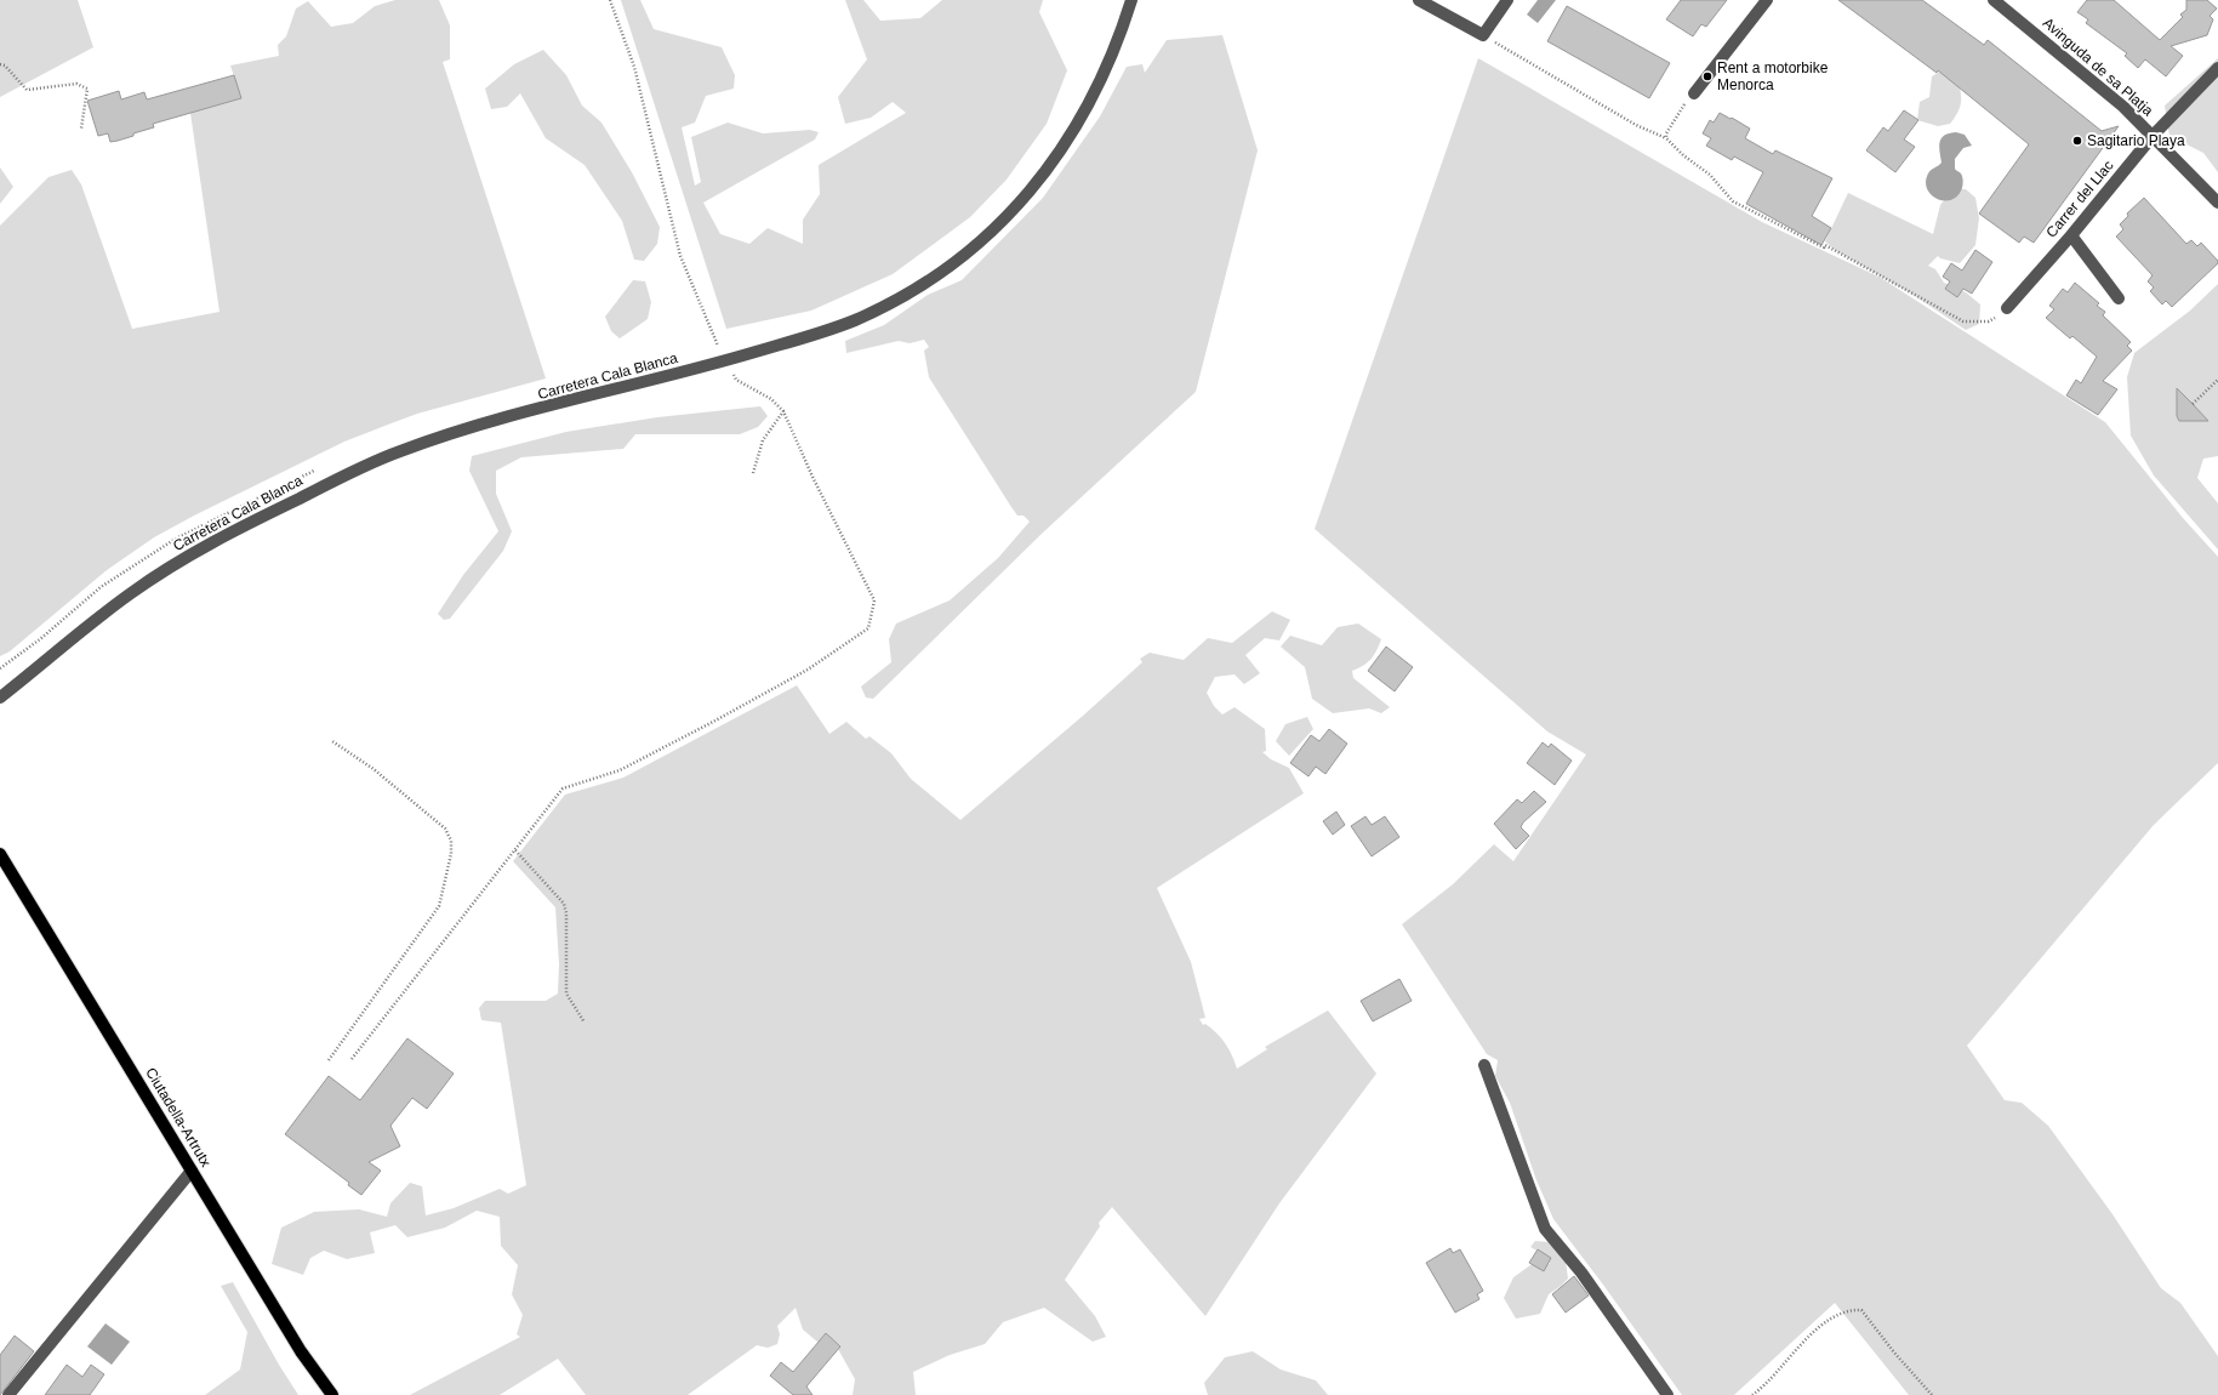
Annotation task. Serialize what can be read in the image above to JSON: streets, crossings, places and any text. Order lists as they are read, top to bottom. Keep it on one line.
{"streets":{"main road":["Ciutadella-Artrutx"],"street":["Avinguda de sa Platja","Carrer del Llac","Carretera Cala Blanca"]},"crossings":[["Avinguda de sa Platja","Carrer del Llac"]],"places":["Rent a motorbike Menorca","Sagitario Playa"]}
